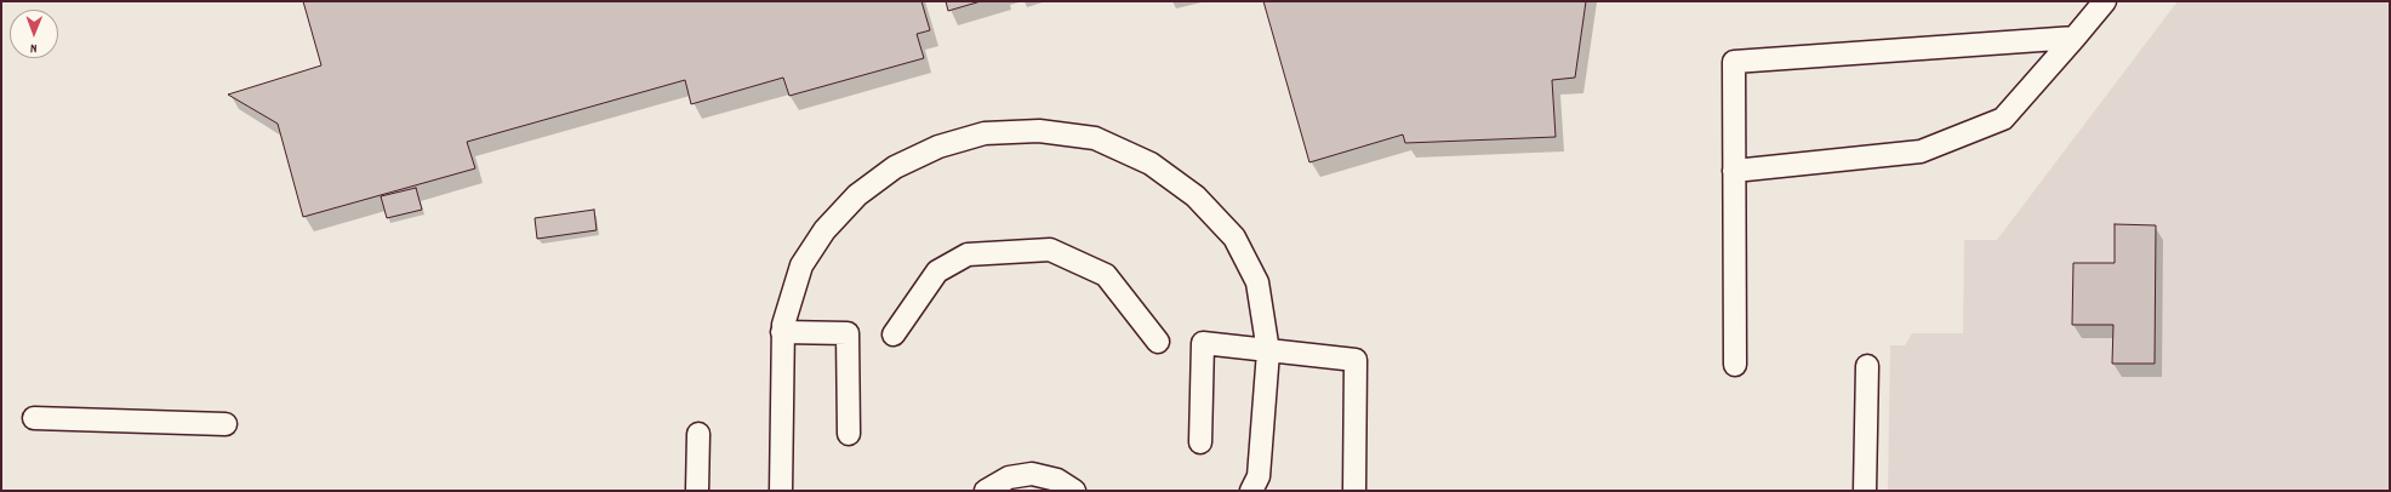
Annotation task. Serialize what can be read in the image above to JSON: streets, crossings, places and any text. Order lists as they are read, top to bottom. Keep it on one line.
{"north":"bottom"}
